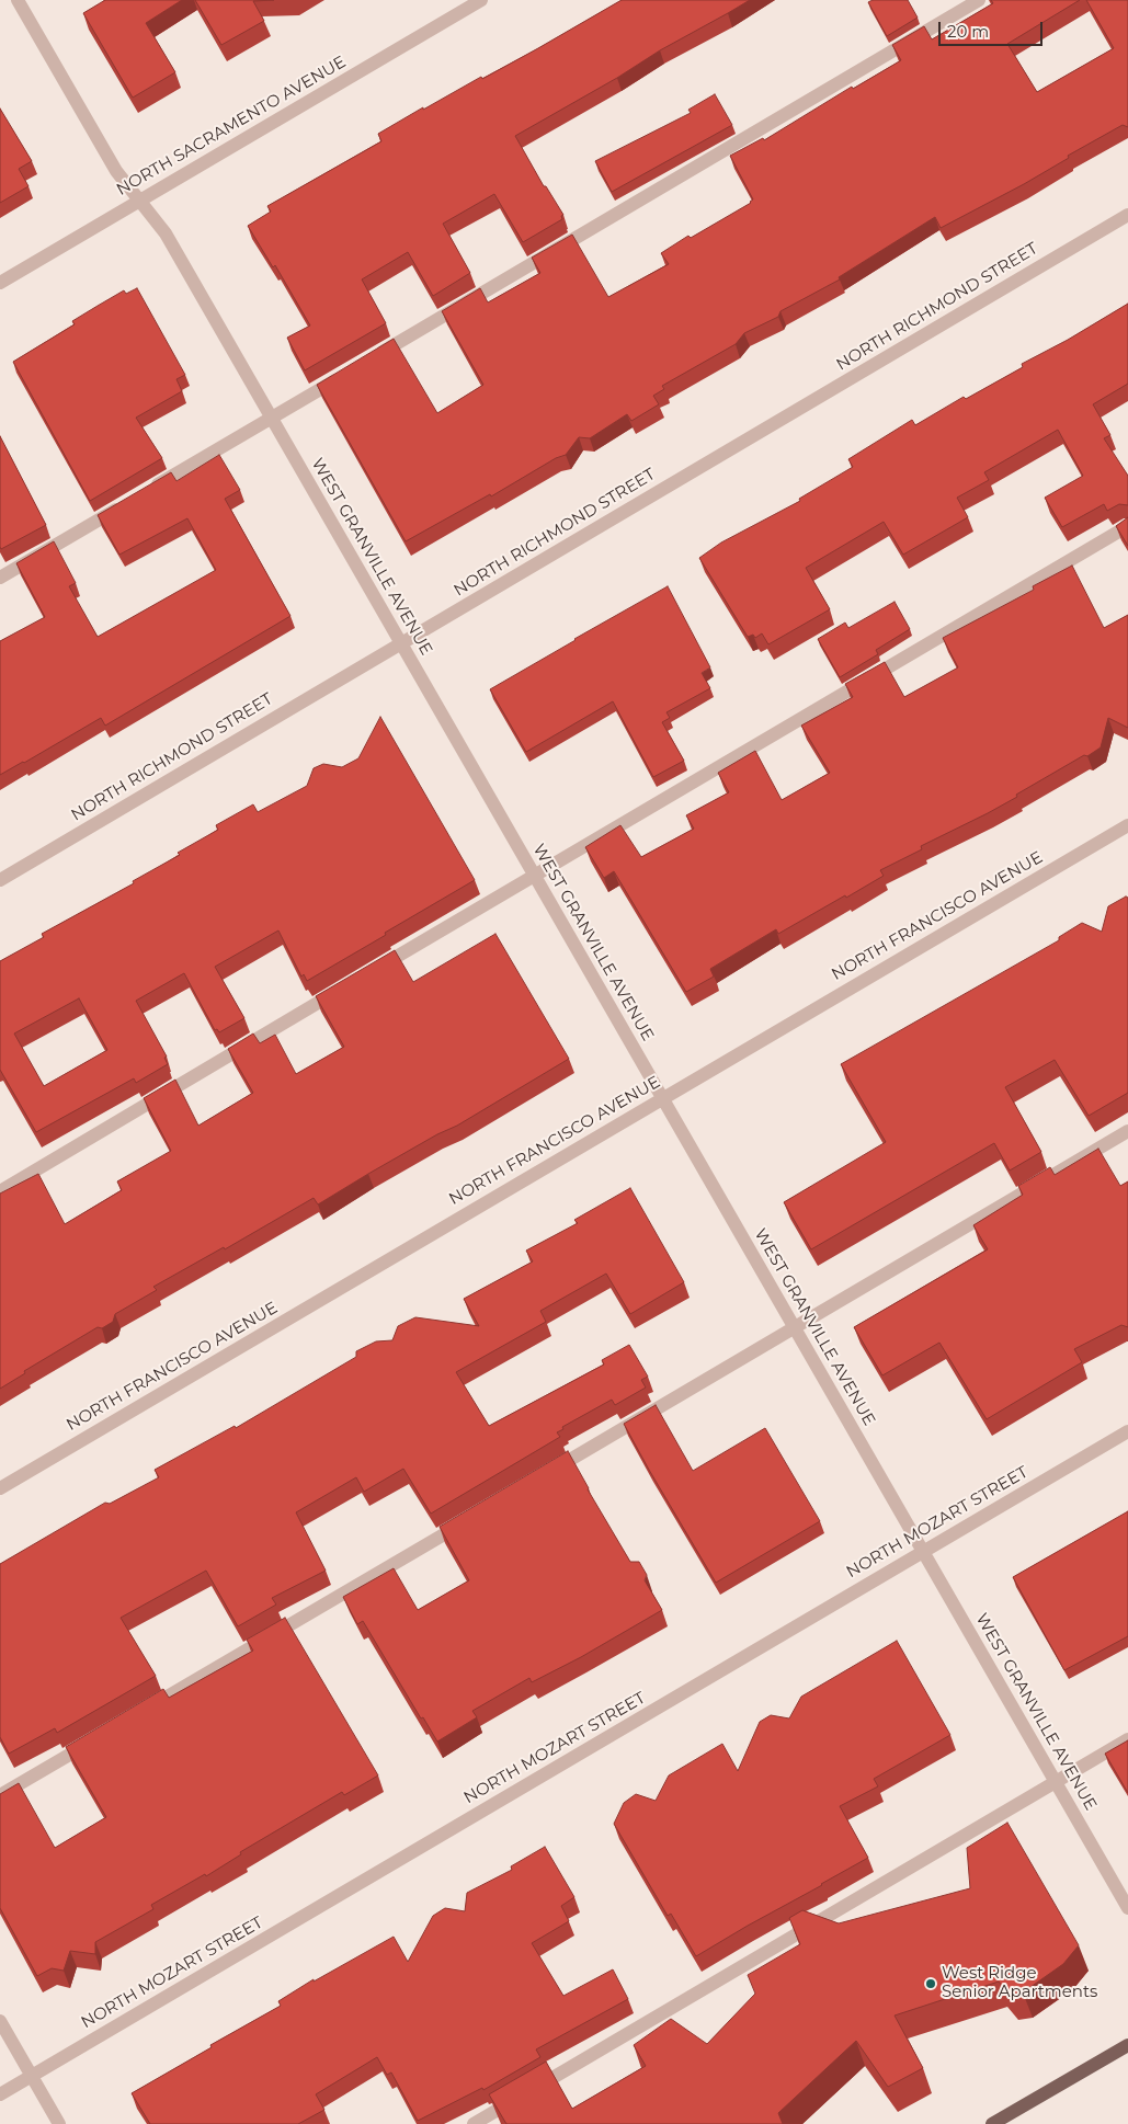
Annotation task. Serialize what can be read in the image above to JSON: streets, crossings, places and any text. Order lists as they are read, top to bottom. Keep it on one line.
{"streets":{"street":["NORTH SACRAMENTO AVENUE","NORTH RICHMOND STREET","WEST GRANVILLE AVENUE","NORTH FRANCISCO AVENUE","NORTH MOZART STREET"]},"crossings":[["NORTH SACRAMENTO AVENUE","WEST GRANVILLE AVENUE"],["NORTH RICHMOND STREET","WEST GRANVILLE AVENUE"],["WEST GRANVILLE AVENUE","NORTH FRANCISCO AVENUE"],["WEST GRANVILLE AVENUE","NORTH MOZART STREET"]],"places":["West Ridge Senior Apartments"],"scale_bar":"20 m"}
